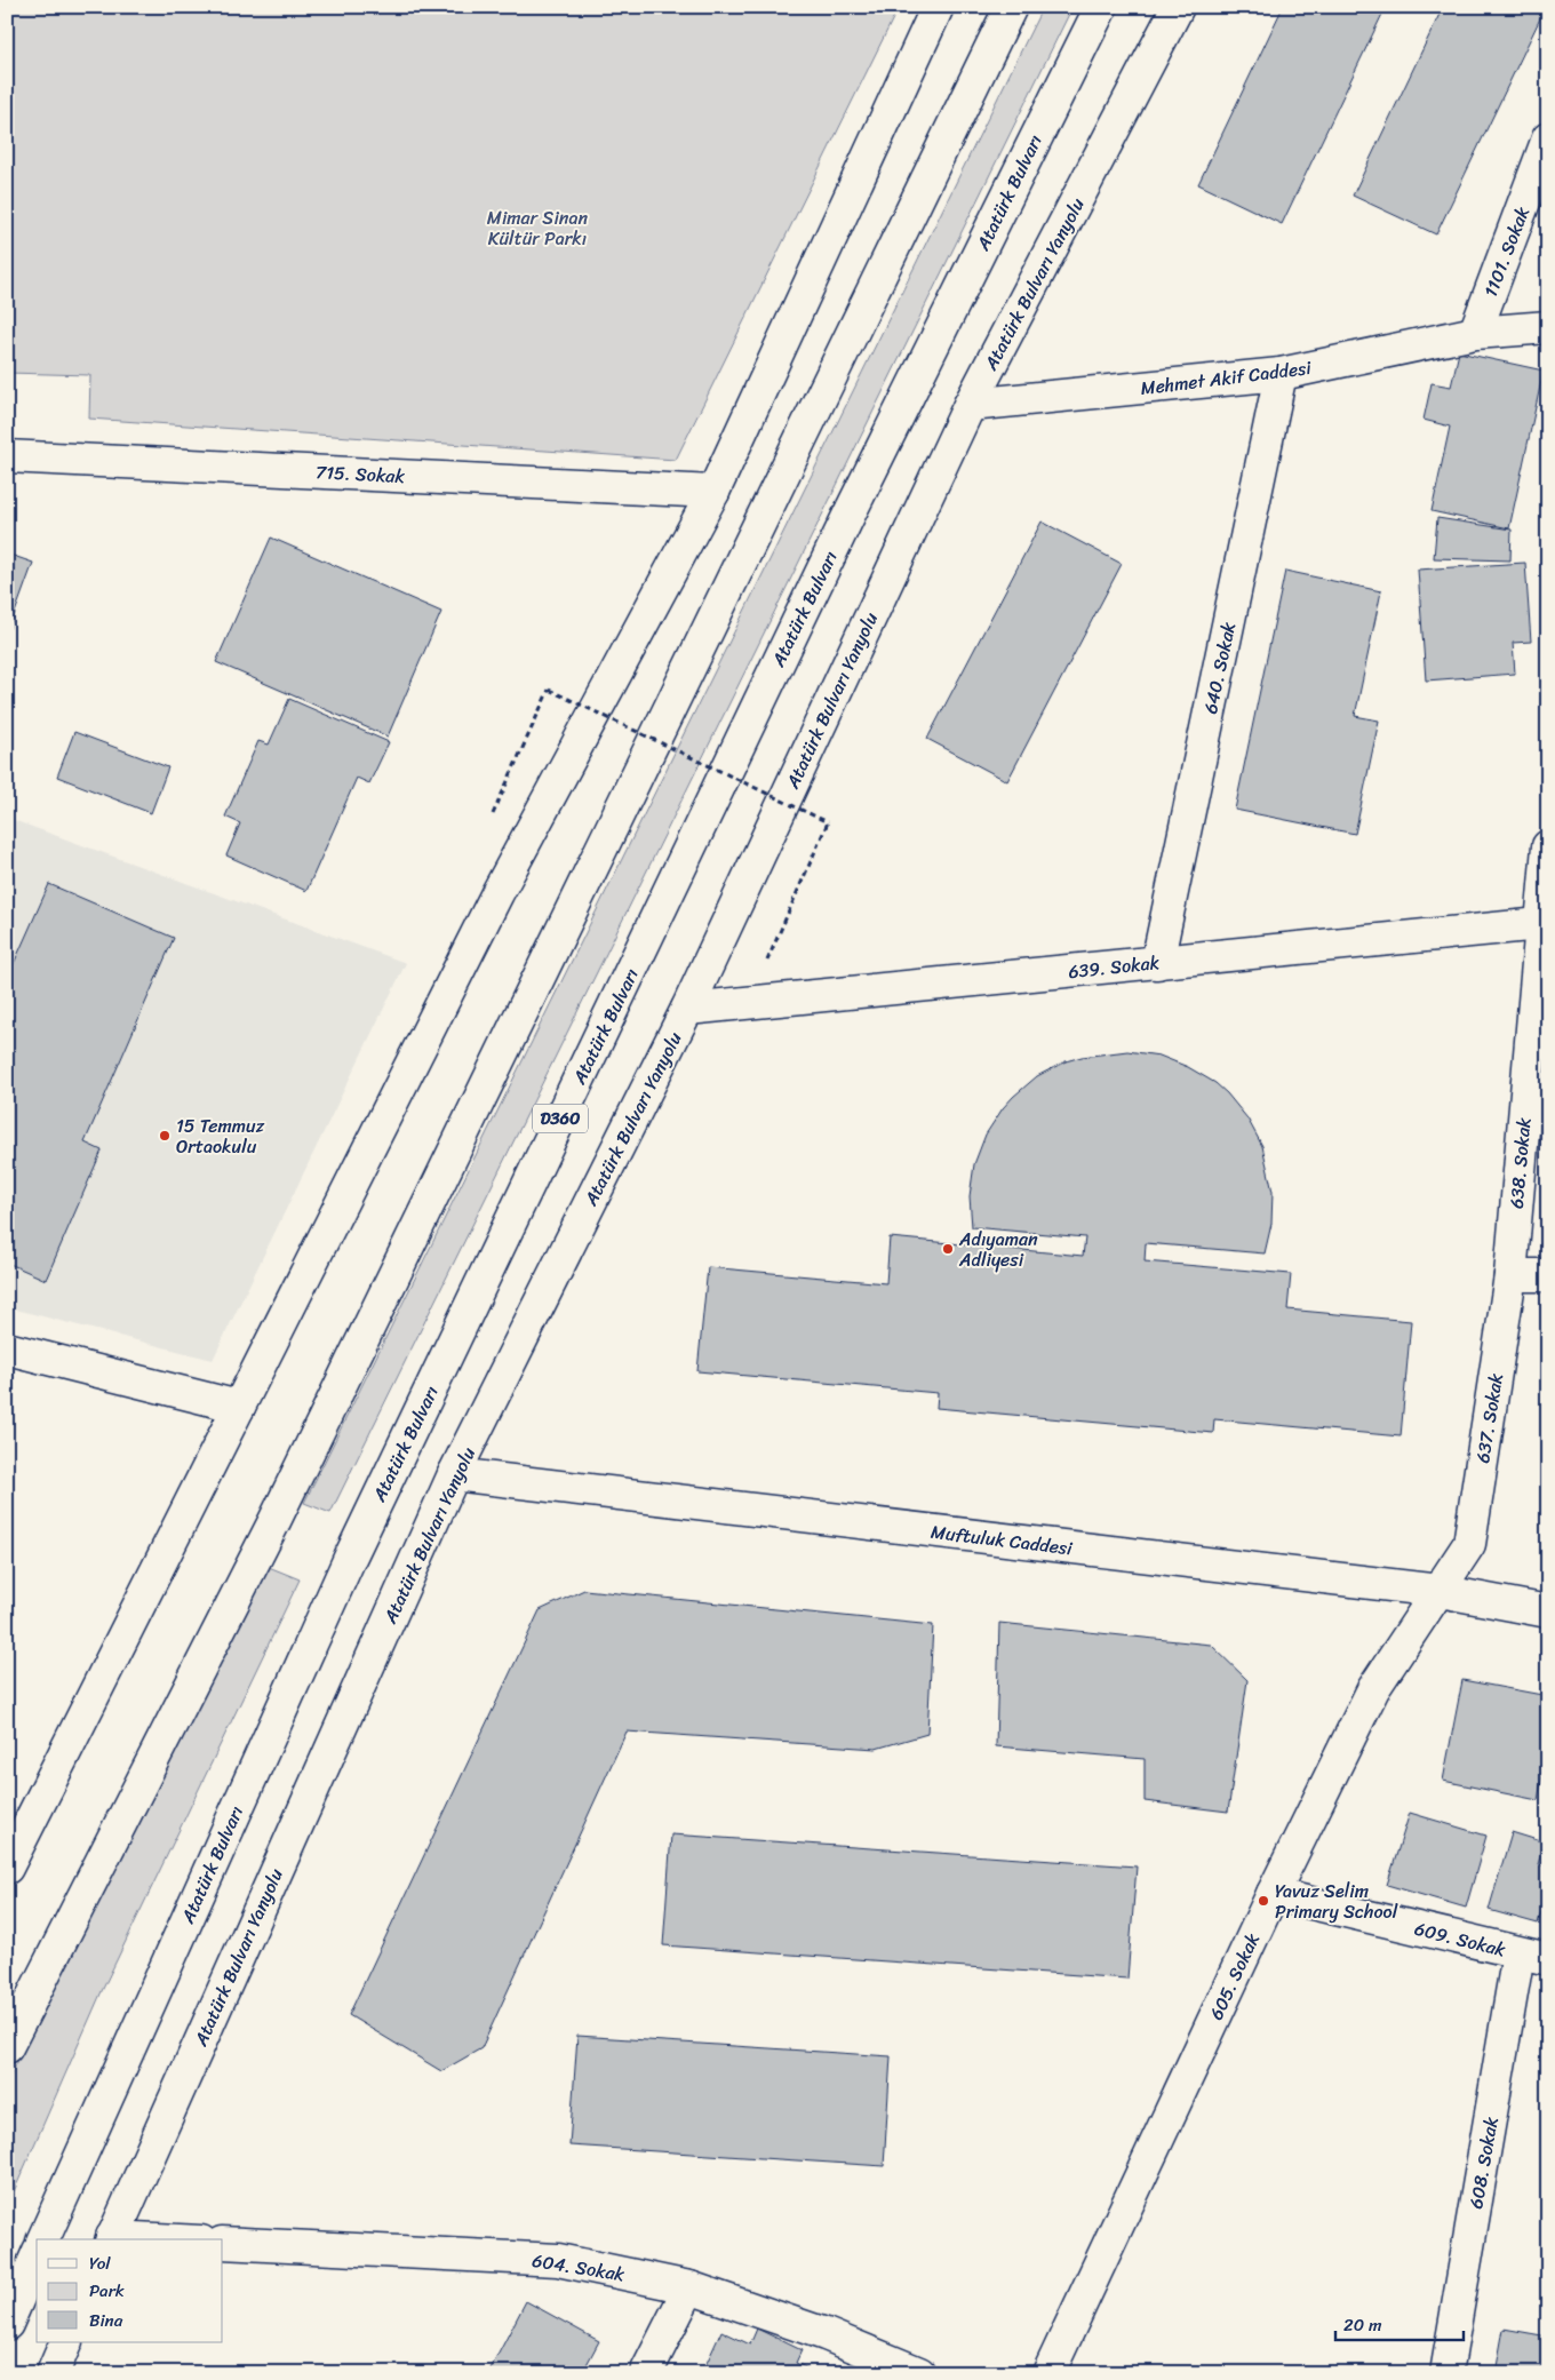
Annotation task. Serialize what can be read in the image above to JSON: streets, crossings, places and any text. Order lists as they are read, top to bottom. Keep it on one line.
{"streets":{"main road":["Atatürk Bulvarı","1101. Sokak","Atatürk Bulvarı Yanyolu","Mehmet Akif Caddesi","715. Sokak","640. Sokak","639. Sokak","D360","638. Sokak","637. Sokak","Muftuluk Caddesi","609. Sokak","605. Sokak","608. Sokak","604. Sokak"]},"crossings":[["1101. Sokak","Mehmet Akif Caddesi"],["Atatürk Bulvarı Yanyolu","Mehmet Akif Caddesi"],["Atatürk Bulvarı Yanyolu","639. Sokak"],["Atatürk Bulvarı Yanyolu","Muftuluk Caddesi"],["Mehmet Akif Caddesi","640. Sokak"],["640. Sokak","639. Sokak"],["639. Sokak","638. Sokak"],["638. Sokak","637. Sokak"],["637. Sokak","Muftuluk Caddesi"],["637. Sokak","605. Sokak"],["Muftuluk Caddesi","605. Sokak"],["609. Sokak","605. Sokak"],["609. Sokak","608. Sokak"]],"parks":["Mimar Sinan Kültür Parkı"],"places":["15 Temmuz Ortaokulu","Adıyaman Adliyesi","Yavuz Selim Primary School"],"legend":["Yol","Park","Bina"],"scale_bar":"20 m"}
